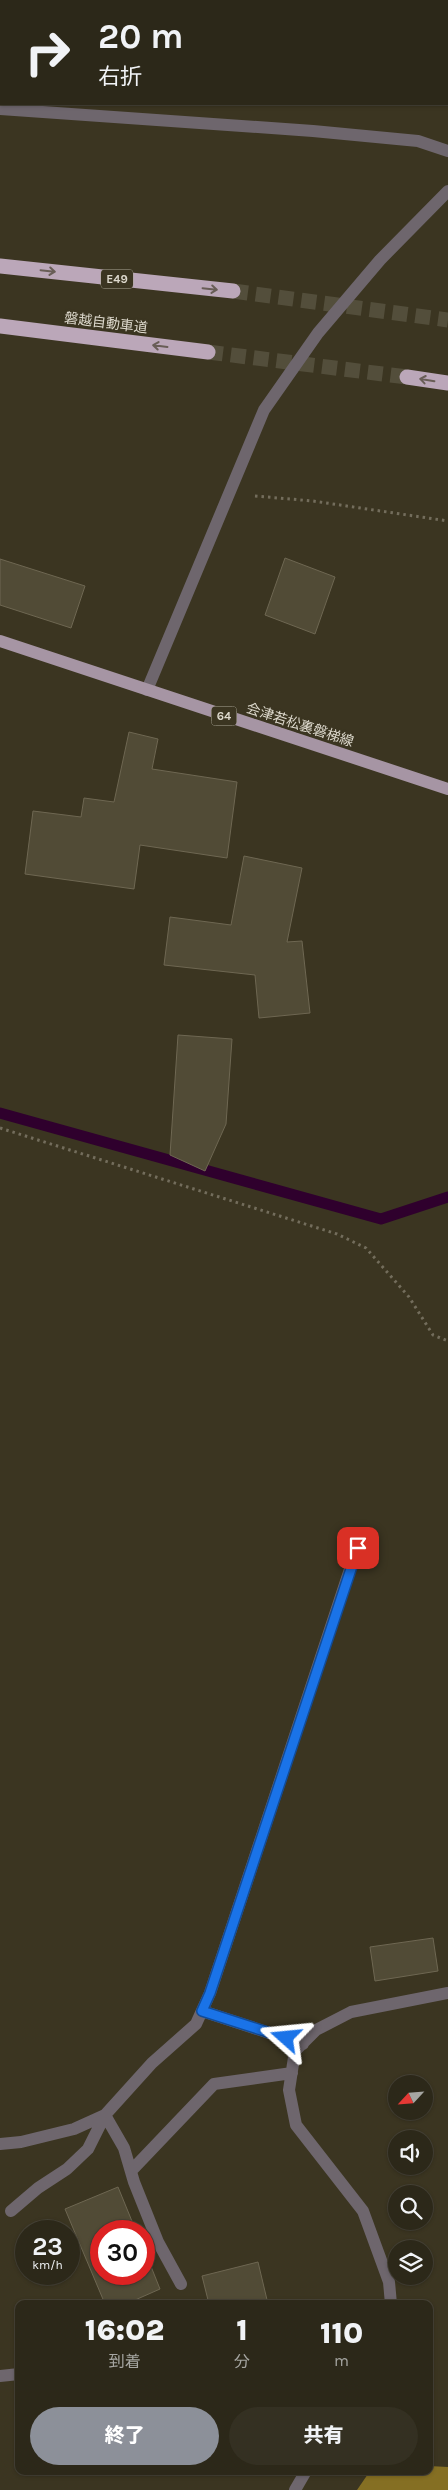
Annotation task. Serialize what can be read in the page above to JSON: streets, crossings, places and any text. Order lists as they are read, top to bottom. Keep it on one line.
{"streets":{"highway":["E49","磐越自動車道"],"main road":["64","会津若松裏磐梯線"]},"north":"bottom left","page":{"turn":["20 m","右折"],"speed":"23 km/h","limit":"30","eta":["16:02","到着","1","分","110","m"],"buttons":["終了","共有"]}}
